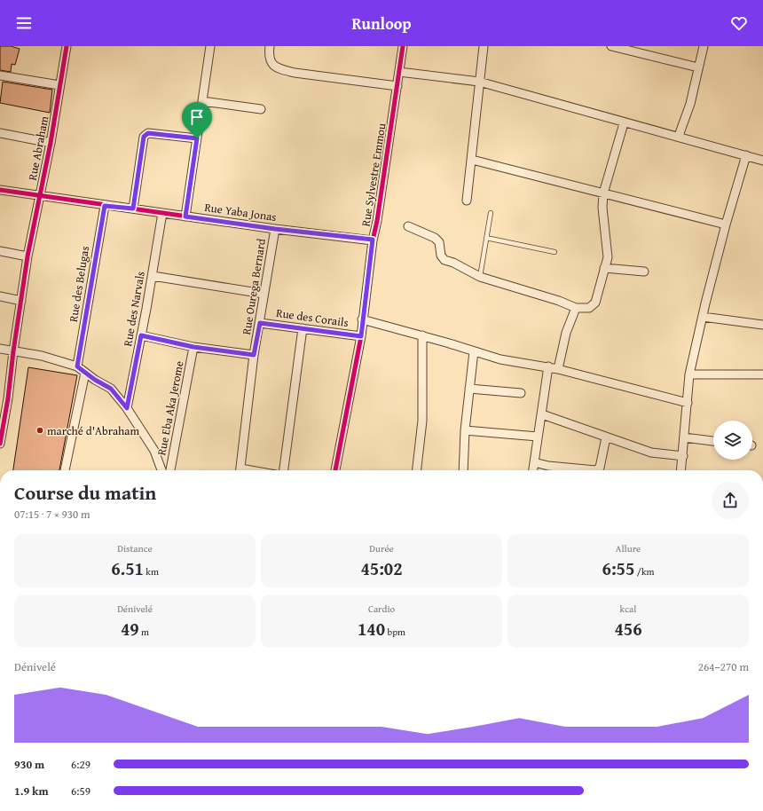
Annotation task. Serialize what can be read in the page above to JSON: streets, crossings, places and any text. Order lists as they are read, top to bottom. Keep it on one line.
{"streets":{"street":["Rue Abraham","Rue Sylvestre Emmou","Rue Yaba Jonas","Rue des Belugas","Rue Ourega Bernard","Rue des Narvals","Rue des Corails","Rue Eba Aka Jerome"]},"crossings":[["Rue Abraham","Rue Yaba Jonas"],["Rue Sylvestre Emmou","Rue Yaba Jonas"],["Rue Sylvestre Emmou","Rue des Corails"],["Rue Yaba Jonas","Rue des Belugas"],["Rue Yaba Jonas","Rue Ourega Bernard"],["Rue Yaba Jonas","Rue des Narvals"],["Rue Ourega Bernard","Rue des Corails"]],"places":["marché d'Abraham"],"page":{"header":"Runloop","heading":["Course du matin","07:15 · 7 × 930 m"],"stats":[["Distance","6.51 km"],["Durée","45:02"],["Allure","6:55 /km"],["Dénivelé","49 m"],["Cardio","140 bpm"],["kcal","456"]],"chart":["Dénivelé","264–270 m"],"list":[{"name":"930 m","note":"6:29"},{"name":"1.9 km","note":"6:59"}]}}
